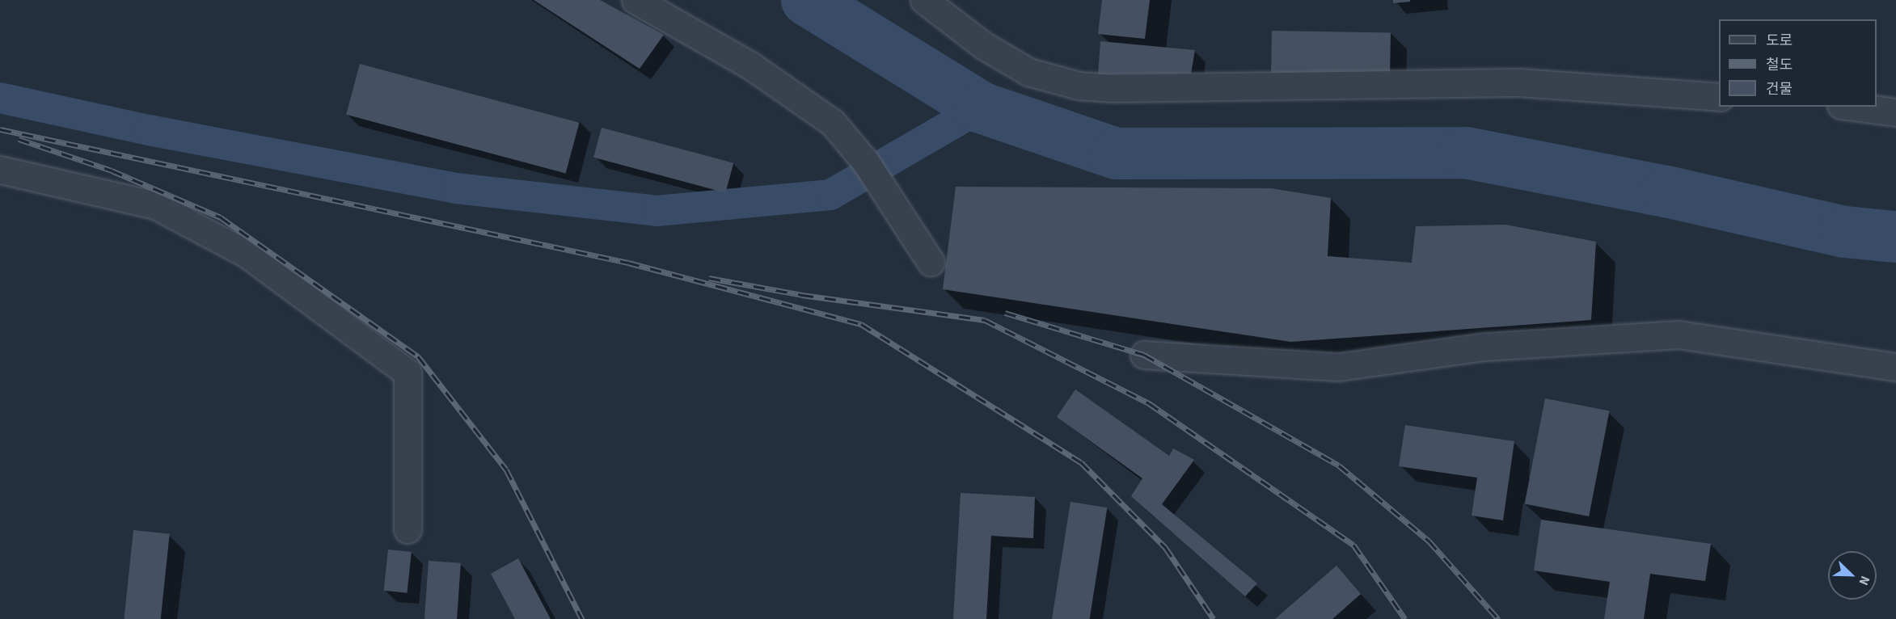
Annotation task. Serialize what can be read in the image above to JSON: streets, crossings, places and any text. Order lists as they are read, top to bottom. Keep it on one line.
{"legend":["도로","철도","건물"],"north":"bottom right"}
